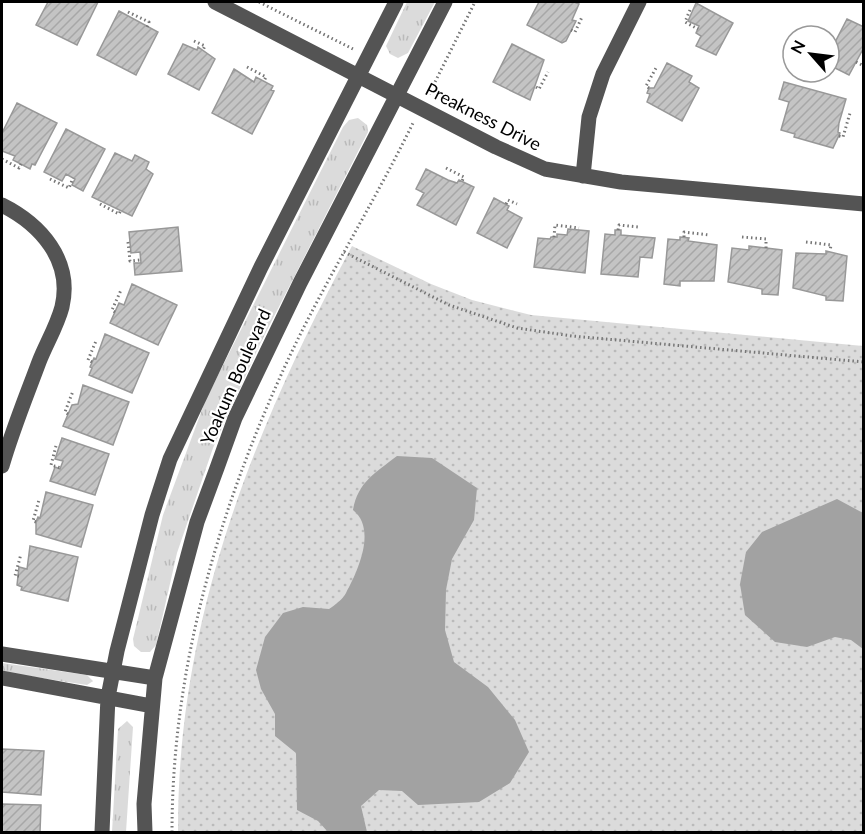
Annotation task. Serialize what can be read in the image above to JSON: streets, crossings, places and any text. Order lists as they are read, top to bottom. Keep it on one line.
{"streets":{"street":["Preakness Drive","Yoakum Boulevard"]},"crossings":[["Preakness Drive","Yoakum Boulevard"]],"north":"top left"}
